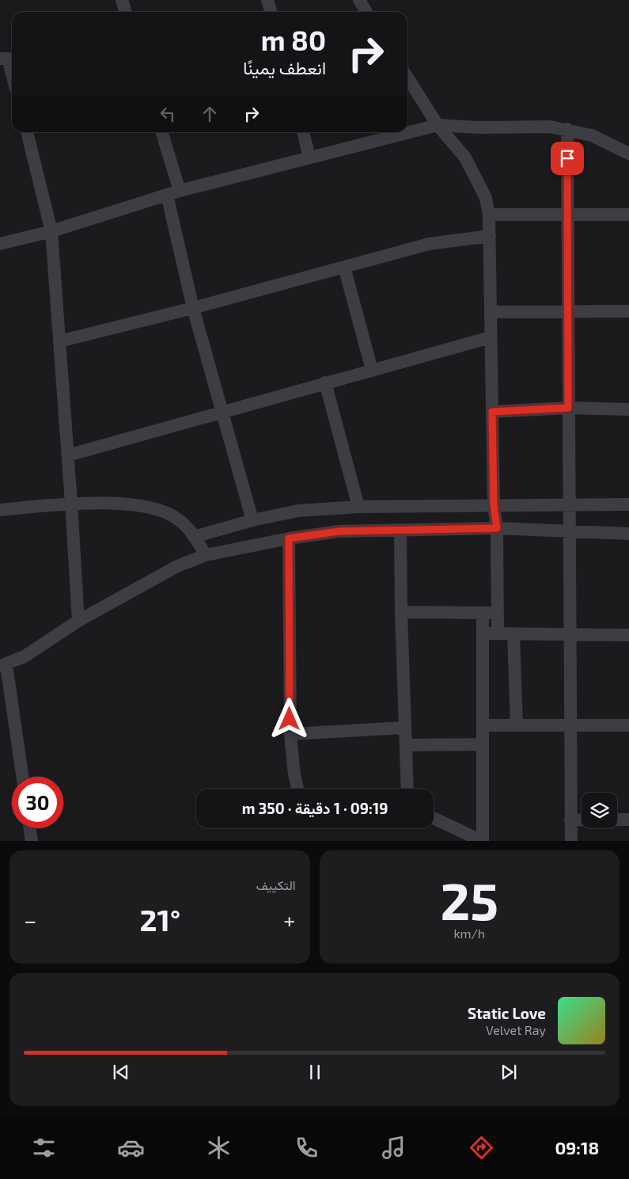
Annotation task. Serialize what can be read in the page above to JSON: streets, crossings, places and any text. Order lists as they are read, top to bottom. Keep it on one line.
{"page":{"turn":["80 m","انعطف يمينًا"],"limit":"30","trip":"09:19 · 1 دقيقة · 350 m","tile":[["25","km/h"],"التكييف"],"heat":["−","21°","+"],"song":["Static Love","Velvet Ray"],"tabs":"09:18"}}
